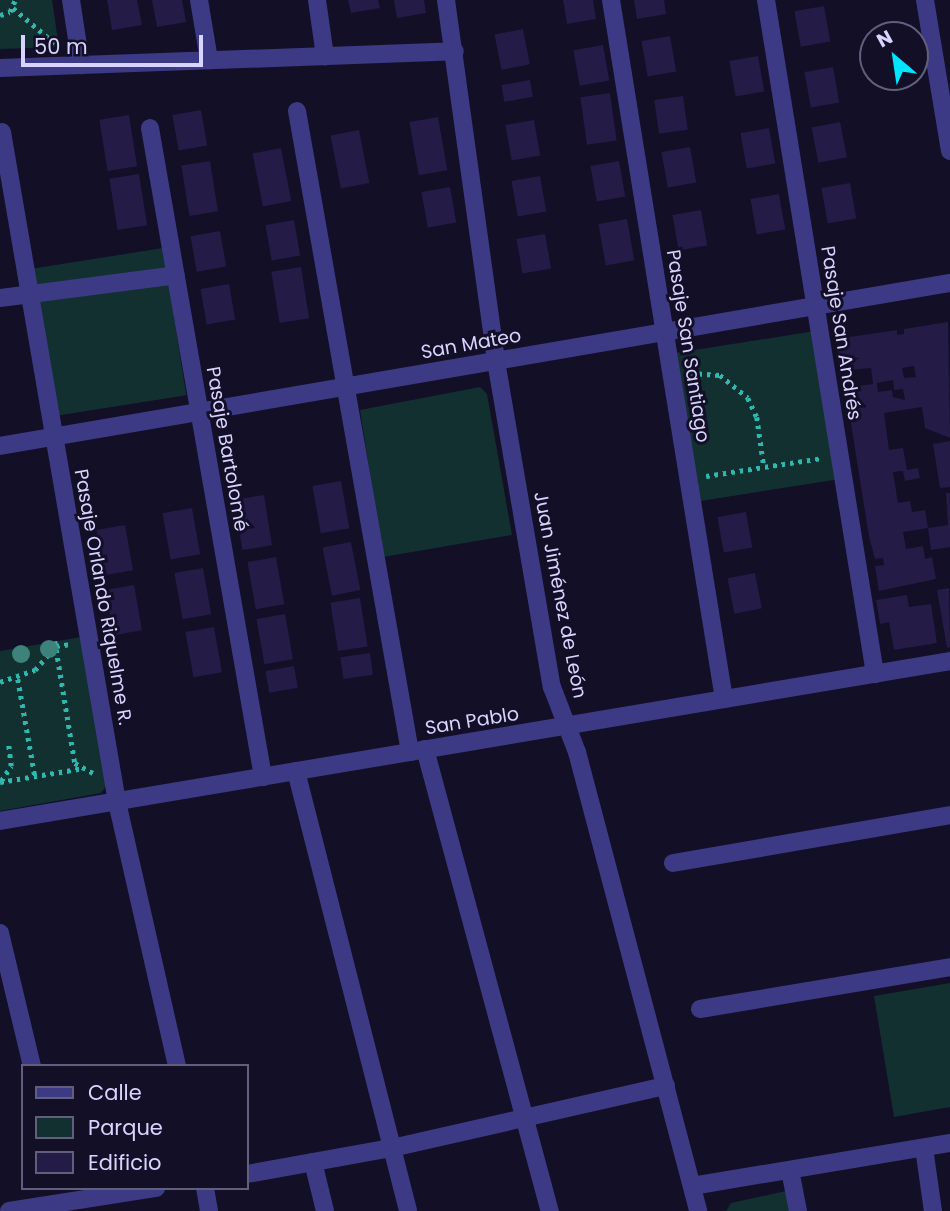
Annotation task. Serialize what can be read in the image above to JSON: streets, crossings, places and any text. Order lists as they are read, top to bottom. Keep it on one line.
{"streets":{"street":["Pasaje San Andrés","San Mateo","Pasaje San Santiago","Pasaje Bartolomé","Juan Jiménez de León","Pasaje Orlando Riquelme R.","San Pablo"]},"crossings":[["Pasaje San Andrés","San Mateo"],["Pasaje San Andrés","San Pablo"],["San Mateo","Pasaje San Santiago"],["San Mateo","Pasaje Bartolomé"],["San Mateo","Juan Jiménez de León"],["San Mateo","Pasaje Orlando Riquelme R."],["Pasaje San Santiago","San Pablo"],["Pasaje Bartolomé","San Pablo"],["Juan Jiménez de León","San Pablo"],["Pasaje Orlando Riquelme R.","San Pablo"]],"legend":["Calle","Parque","Edificio"],"scale_bar":"50 m","north":"top left"}
